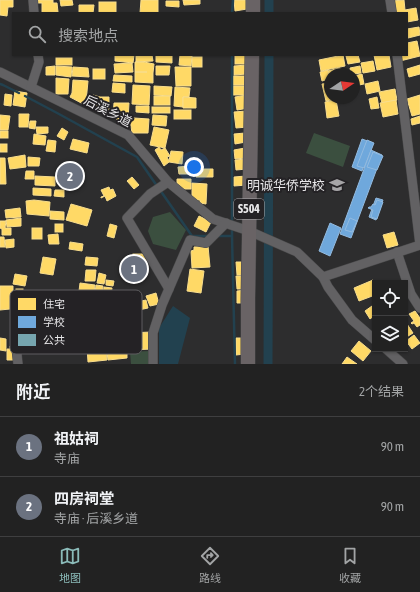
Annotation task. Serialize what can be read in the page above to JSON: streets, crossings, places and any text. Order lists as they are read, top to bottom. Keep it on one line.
{"streets":{"main road":["S504"],"street":["后溪乡道"]},"crossings":[["后溪乡道","S504"]],"places":{"school or university":["明诚华侨学校"]},"legend":["住宅","学校","公共"],"north":"right","page":{"search":"搜索地点","pins":["2","1"],"heading":["附近","2个结果"],"list":[{"mark":"1","name":"祖姑祠","note":"寺庙","value":"90 m"},{"mark":"2","name":"四房祠堂","note":"寺庙 · 后溪乡道","value":"90 m"}],"nav":["地图","路线","收藏"]}}
